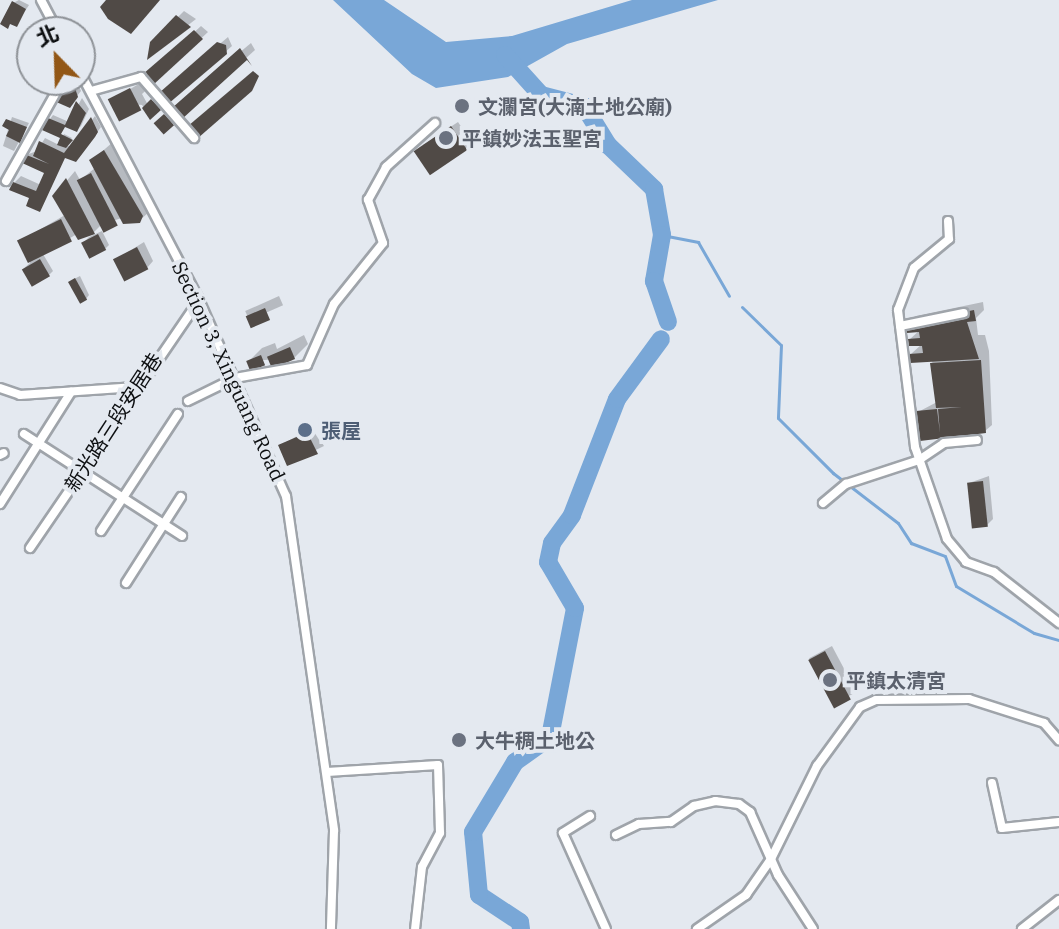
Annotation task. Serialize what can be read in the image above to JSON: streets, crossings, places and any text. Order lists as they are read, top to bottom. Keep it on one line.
{"streets":{"street":["Section 3, Xinguang Road","新光路三段安居巷"]},"crossings":[["Section 3, Xinguang Road","新光路三段安居巷"]],"places":["文瀾宮(大湳土地公廟)","平鎮妙法玉聖宮","張屋","平鎮太清宮","大牛稠土地公"],"north":"top left"}
